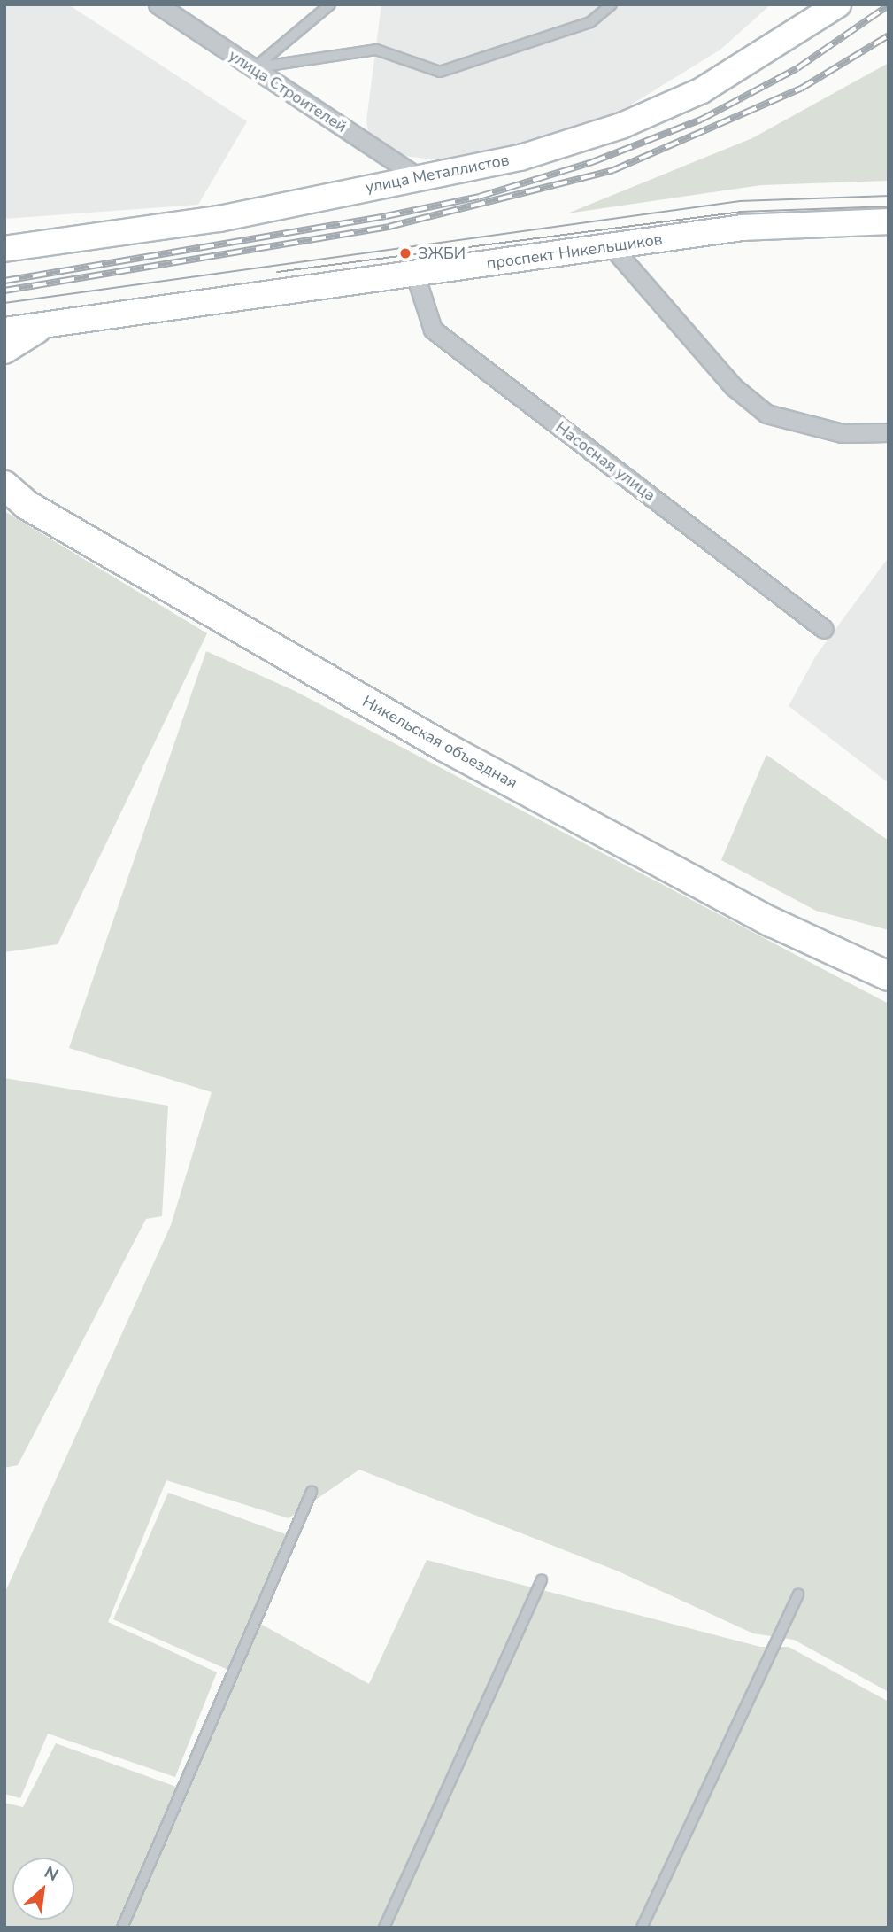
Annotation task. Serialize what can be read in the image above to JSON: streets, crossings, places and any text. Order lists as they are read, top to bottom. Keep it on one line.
{"streets":{"main road":["улица Металлистов","проспект Никельщиков","Никельская объездная"],"street":["улица Строителей","Насосная улица"]},"crossings":[["улица Строителей","улица Металлистов"],["проспект Никельщиков","Насосная улица"]],"places":["ЗЖБИ"],"north":"top right"}
